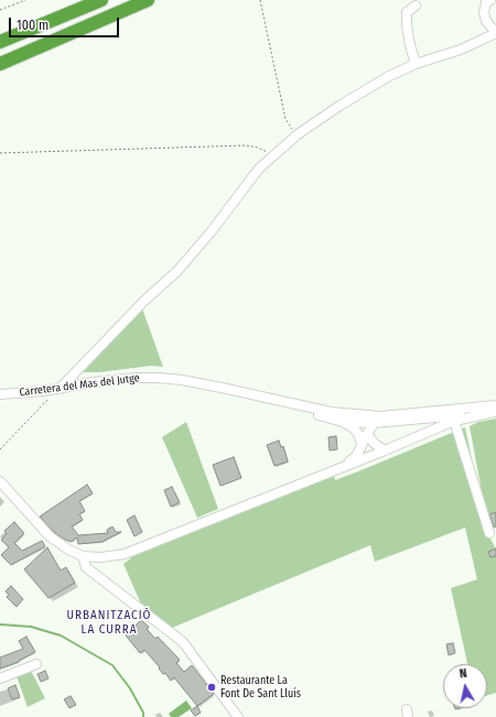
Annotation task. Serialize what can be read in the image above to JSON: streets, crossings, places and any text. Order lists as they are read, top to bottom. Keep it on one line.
{"streets":{"street":["Carretera del Mas del Jutge"]},"districts":["URBANITZACIÓ LA CURRA"],"places":["Restaurante La Font De Sant Lluís"],"scale_bar":"100 m","north":"top"}
